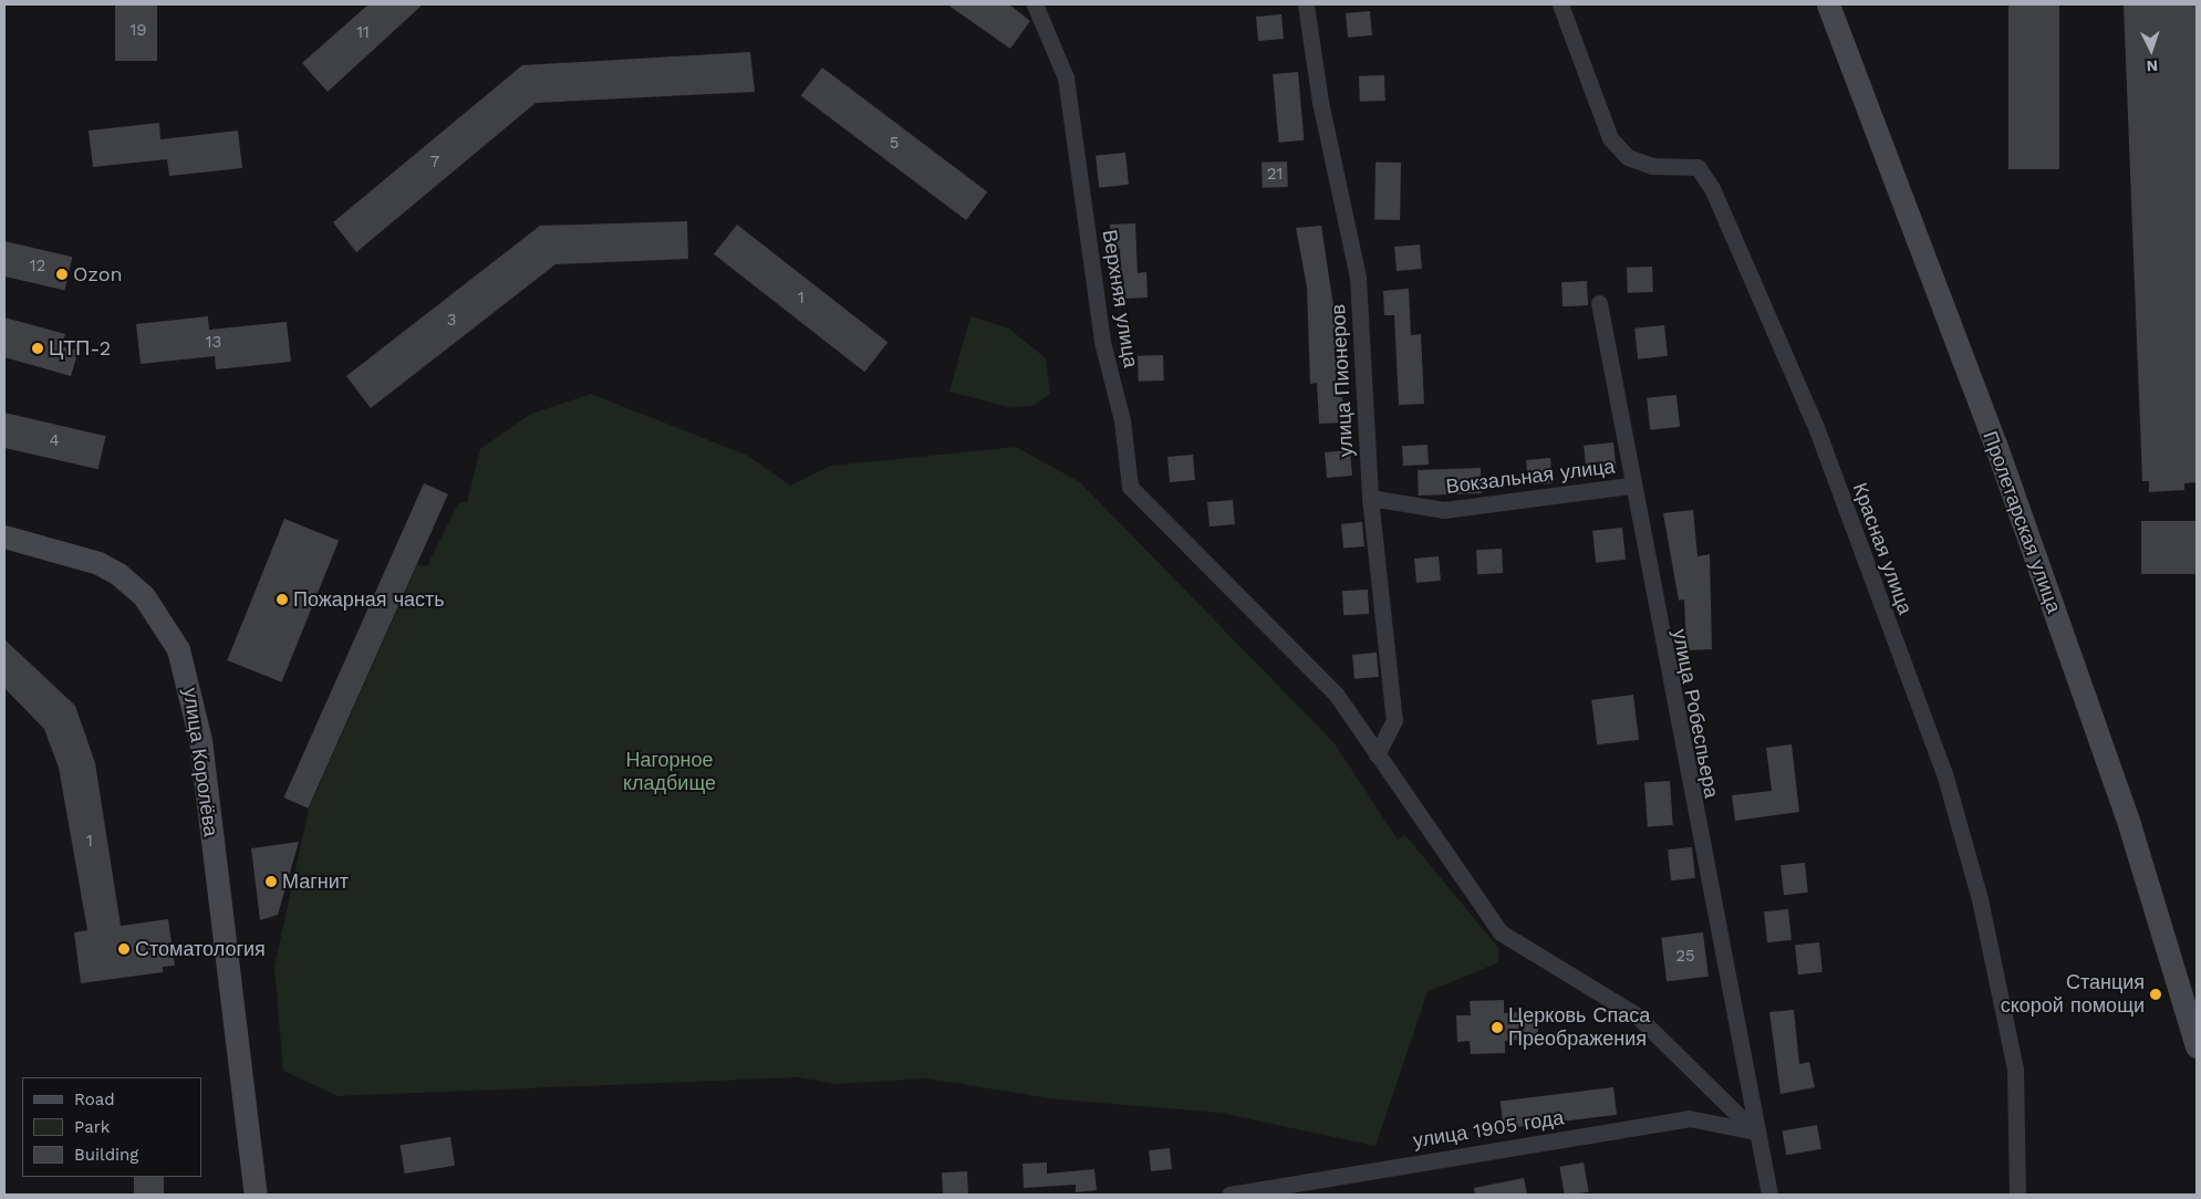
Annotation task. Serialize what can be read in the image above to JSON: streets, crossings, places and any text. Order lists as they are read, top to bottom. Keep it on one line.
{"streets":{"main road":["Пролетарская улица","улица Королёва"],"street":["Верхняя улица","улица Пионеров","Вокзальная улица","Красная улица","улица Робеспьера","улица 1905 года"]},"crossings":[["Верхняя улица","улица Пионеров"],["улица Пионеров","Вокзальная улица"],["Вокзальная улица","улица Робеспьера"],["улица Робеспьера","улица 1905 года"]],"parks":["Нагорное кладбище"],"places":["Ozon","ЦТП-2","Пожарная часть","Магнит","Стоматология","Станция скорой помощи","Церковь Спаса Преображения"],"house_numbers":["19","11","5","7","21","12","1","3","13","4","1","25"],"legend":["Road","Park","Building"],"north":"bottom"}
